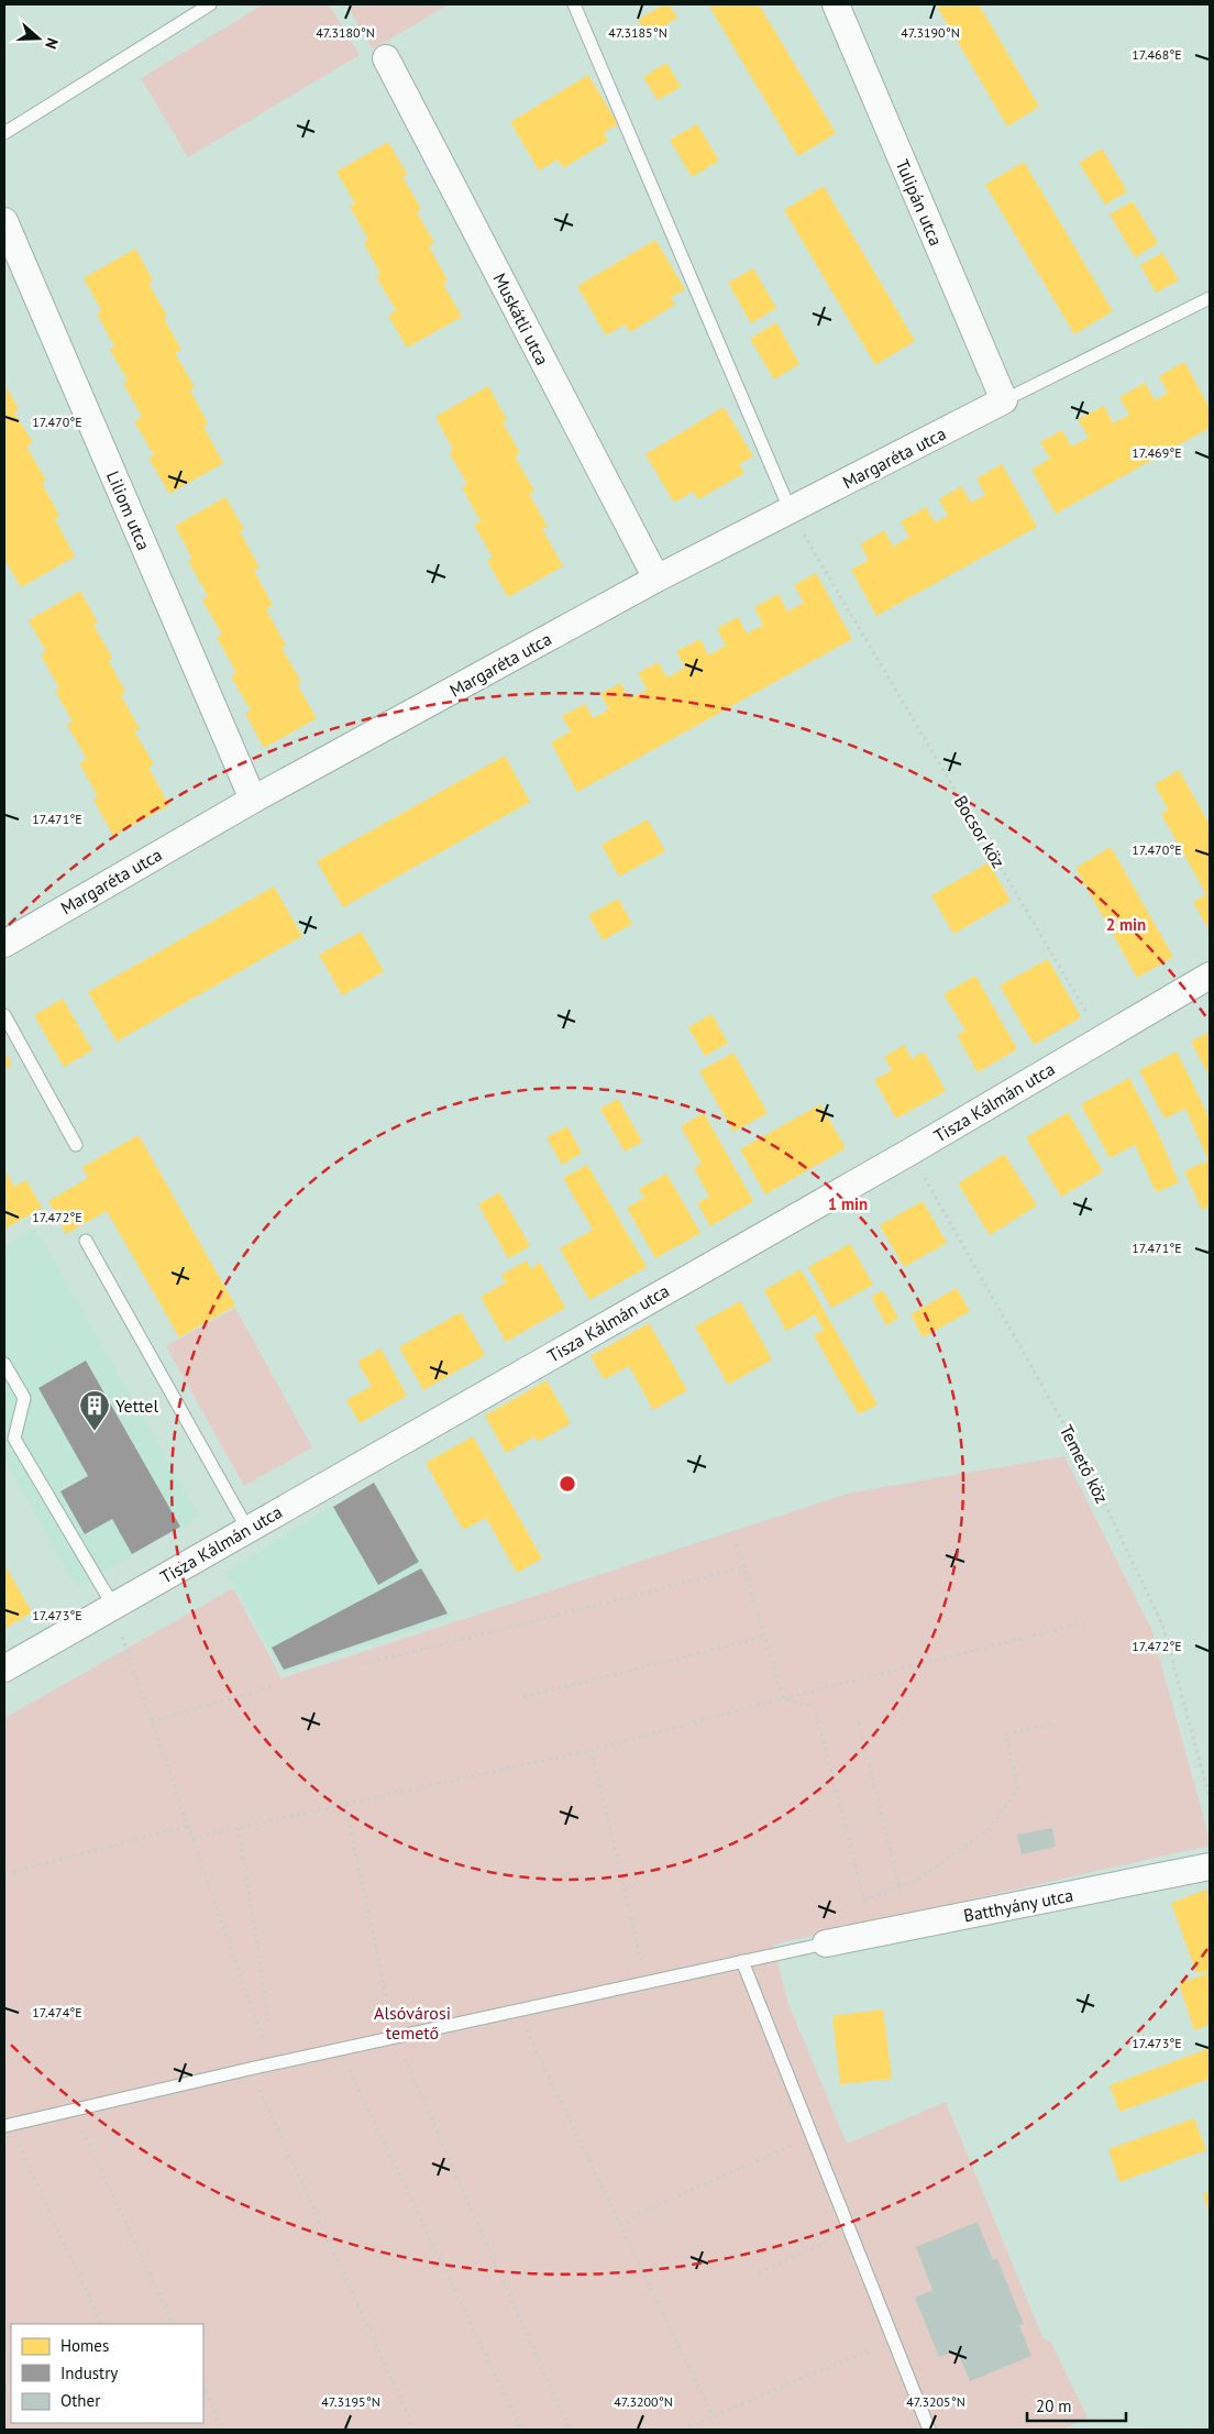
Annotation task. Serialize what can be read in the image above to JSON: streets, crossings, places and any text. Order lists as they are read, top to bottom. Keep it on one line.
{"streets":{"street":["Tulipán utca","Muskátli utca","Margaréta utca","Liliom utca","Tisza Kálmán utca","Batthyány utca"],"path":["Bocsor köz","Temető köz"]},"crossings":[["Tulipán utca","Margaréta utca"],["Muskátli utca","Margaréta utca"],["Margaréta utca","Liliom utca"],["Margaréta utca","Bocsor köz"],["Bocsor köz","Tisza Kálmán utca"],["Tisza Kálmán utca","Temető köz"]],"parks":["Alsóvárosi temető"],"places":{"building":["Yettel"]},"legend":["Homes","Industry","Other"],"scale_bar":"20 m","north":"right","coordinates":["47.3180°N","47.3185°N","47.3190°N","17.468°E","17.470°E","17.469°E","17.471°E","17.472°E","17.473°E","17.474°E","47.3195°N","47.3200°N","47.3205°N"],"rings":["2 min","1 min"]}
